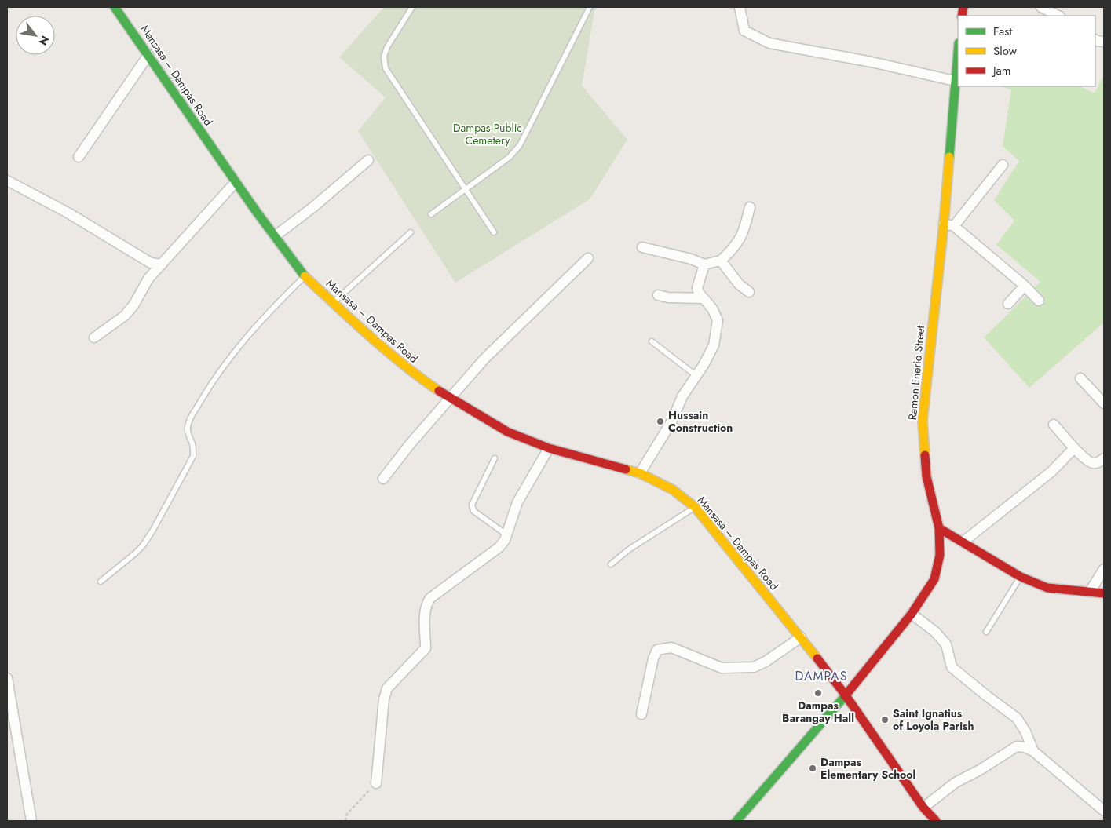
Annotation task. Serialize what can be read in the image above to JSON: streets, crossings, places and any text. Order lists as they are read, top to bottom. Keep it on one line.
{"streets":{"main road":["Mansasa – Dampas Road","Ramon Enerio Street"]},"crossings":[["Mansasa – Dampas Road","Ramon Enerio Street"]],"districts":["DAMPAS"],"parks":["Dampas Public Cemetery"],"places":["Hussain Construction","Dampas Barangay Hall","Saint Ignatius of Loyola Parish","Dampas Elementary School"],"legend":["Fast","Slow","Jam"],"north":"bottom right"}
